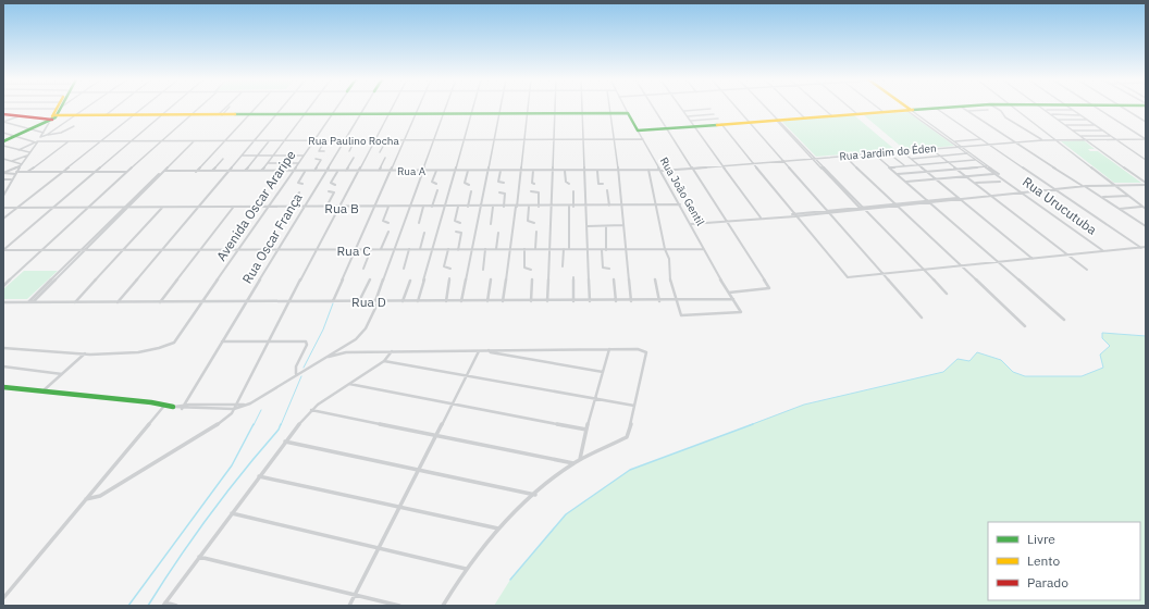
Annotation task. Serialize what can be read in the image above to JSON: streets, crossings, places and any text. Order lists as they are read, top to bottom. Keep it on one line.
{"streets":{"street":["Rua Paulino Rocha","Rua Jardim do Éden","Rua A","Rua João Gentil","Avenida Oscar Araripe","Rua Urucutuba","Rua B","Rua Oscar França","Rua C","Rua D"]},"crossings":[["Rua Paulino Rocha","Rua João Gentil"],["Rua Paulino Rocha","Avenida Oscar Araripe"],["Rua Paulino Rocha","Rua Oscar França"],["Rua Jardim do Éden","Rua A"],["Rua Jardim do Éden","Rua João Gentil"],["Rua Jardim do Éden","Rua Urucutuba"],["Rua A","Rua João Gentil"],["Rua A","Avenida Oscar Araripe"],["Rua A","Rua Oscar França"],["Rua João Gentil","Rua B"],["Rua João Gentil","Rua C"],["Rua João Gentil","Rua D"],["Avenida Oscar Araripe","Rua B"],["Avenida Oscar Araripe","Rua C"],["Avenida Oscar Araripe","Rua D"],["Rua B","Rua Oscar França"],["Rua Oscar França","Rua C"],["Rua Oscar França","Rua D"]],"legend":["Livre","Lento","Parado"]}
